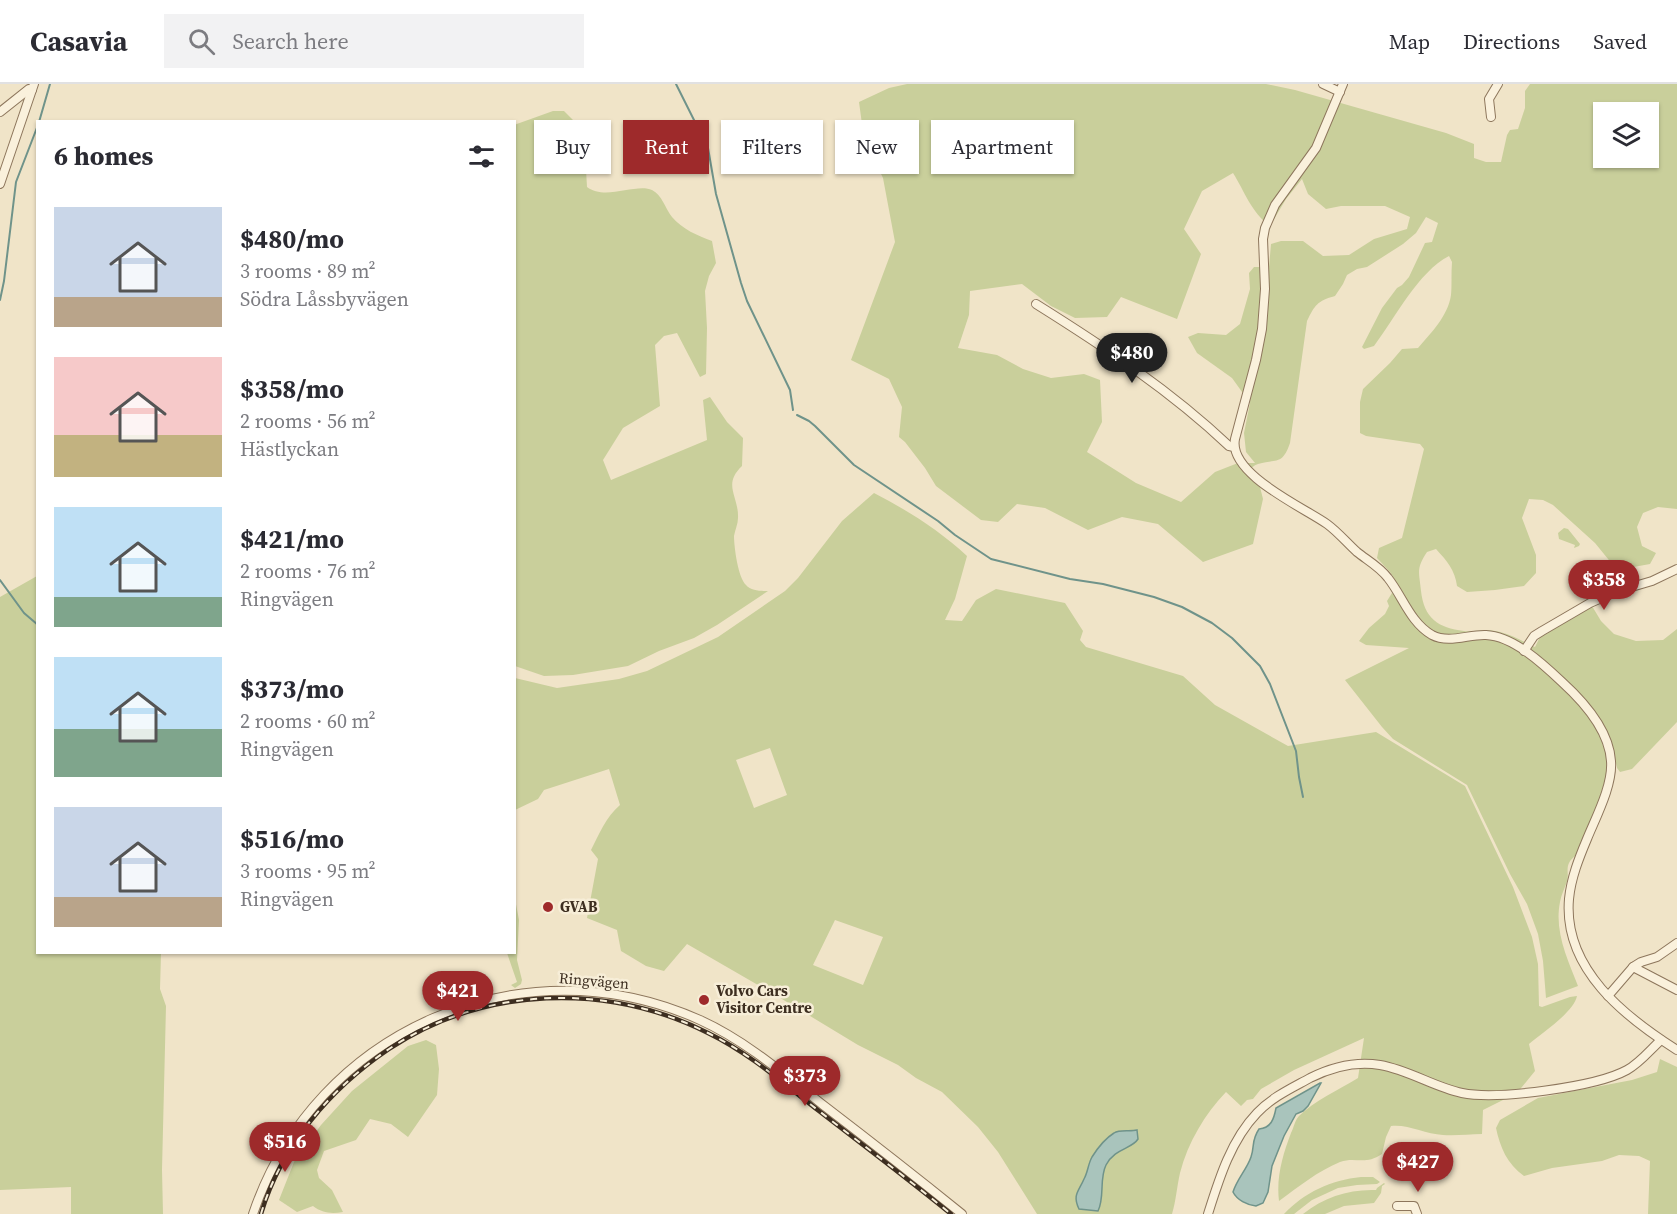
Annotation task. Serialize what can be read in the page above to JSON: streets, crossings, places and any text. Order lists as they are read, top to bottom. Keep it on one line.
{"streets":{"street":["Ringvägen"]},"places":["GVAB","Volvo Cars Visitor Centre"],"page":{"header":"Casavia","search":"Search here","nav":["Map","Directions","Saved"],"chip":["Buy","Rent","Filters","New","Apartment"],"heading":"6 homes","list":[{"name":"$480/mo","note":"3 rooms · 89 m² · Södra Låssbyvägen"},{"name":"$358/mo","note":"2 rooms · 56 m² · Hästlyckan"},{"name":"$421/mo","note":"2 rooms · 76 m² · Ringvägen"},{"name":"$373/mo","note":"2 rooms · 60 m² · Ringvägen"},{"name":"$516/mo","note":"3 rooms · 95 m² · Ringvägen"}],"price":["$480","$358","$421","$373","$516","$427"]}}
